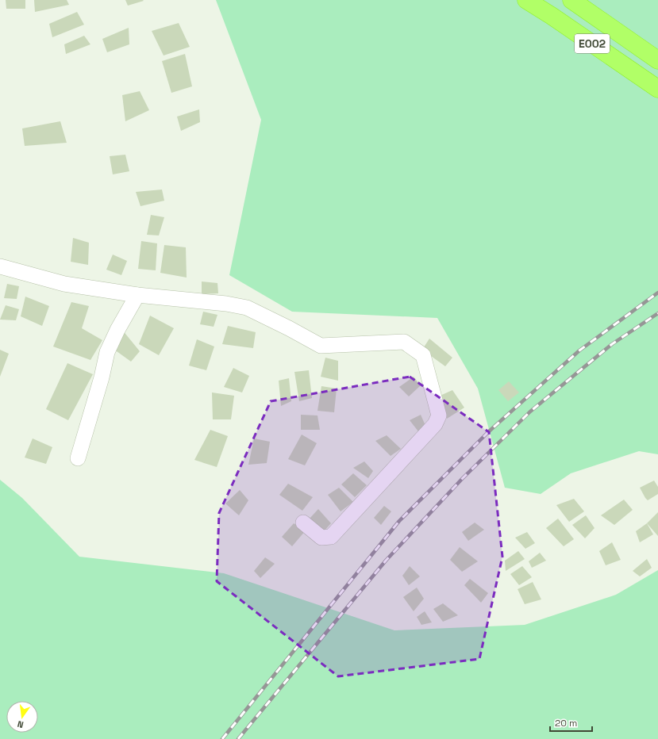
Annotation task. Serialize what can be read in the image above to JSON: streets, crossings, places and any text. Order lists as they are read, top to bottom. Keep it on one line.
{"streets":{"highway":["E002"]},"scale_bar":"20 m","north":"bottom"}
